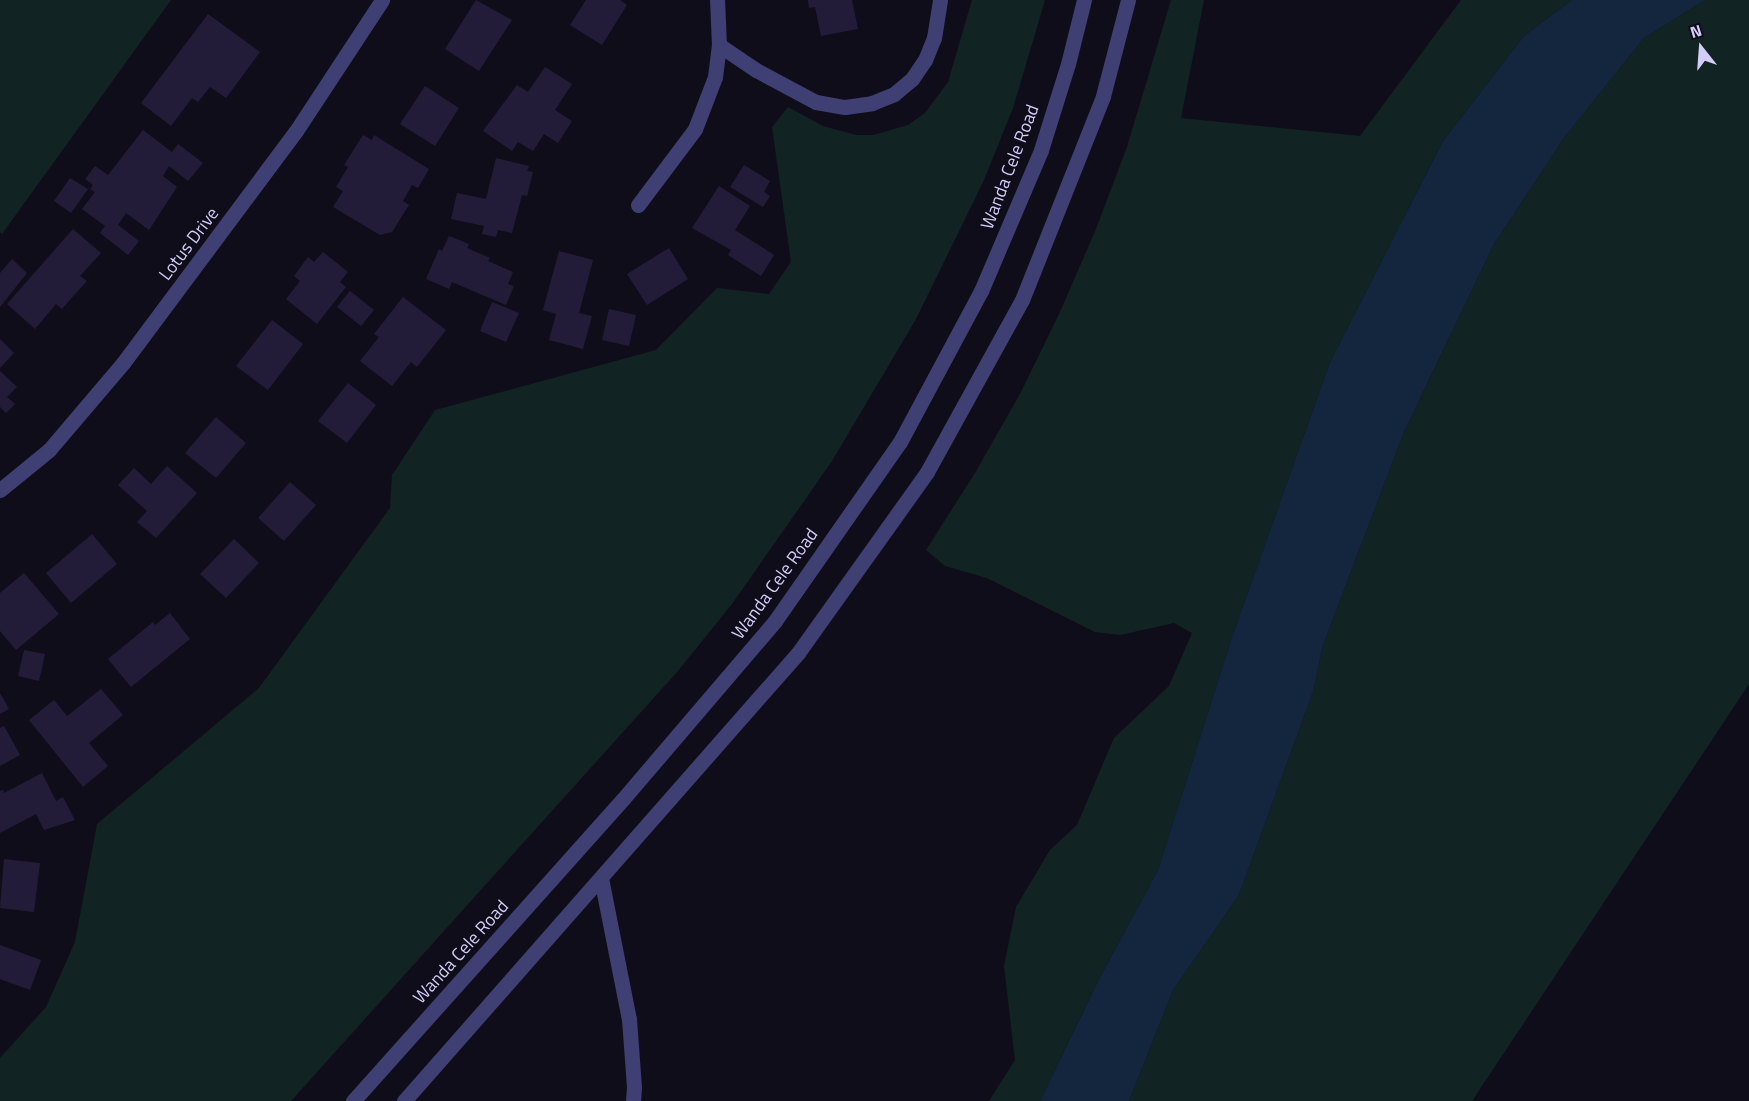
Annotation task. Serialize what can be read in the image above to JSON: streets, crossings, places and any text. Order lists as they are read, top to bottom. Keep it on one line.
{"streets":{"street":["Wanda Cele Road","Lotus Drive"]},"north":"top"}
